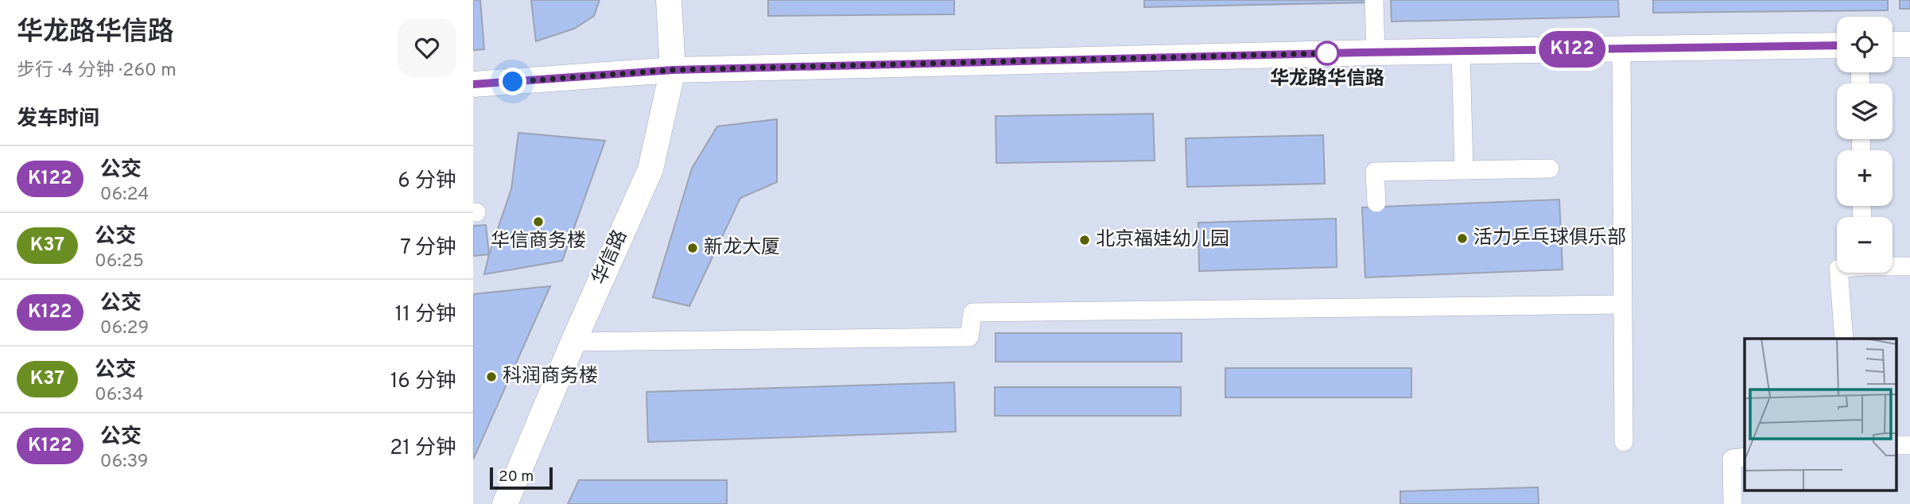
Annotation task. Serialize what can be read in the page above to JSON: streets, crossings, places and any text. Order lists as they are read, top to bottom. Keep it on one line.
{"streets":{"main road":["华信路"]},"places":["华龙路华信路","华信商务楼","活力乒乓球俱乐部","北京福娃幼儿园","新龙大厦","科润商务楼"],"lines":["bus line K122"],"scale_bar":"20 m","page":{"heading":[["华龙路华信路","步行 · 4 分钟 · 260 m"],"发车时间"],"on_map":"K122","map_buttons":["+","−"],"list":[{"mark":"K122","name":"公交","note":"06:24","value":"6 分钟"},{"mark":"K37","name":"公交","note":"06:25","value":"7 分钟"},{"mark":"K122","name":"公交","note":"06:29","value":"11 分钟"},{"mark":"K37","name":"公交","note":"06:34","value":"16 分钟"},{"mark":"K122","name":"公交","note":"06:39","value":"21 分钟"}],"scale":"20 m"}}
